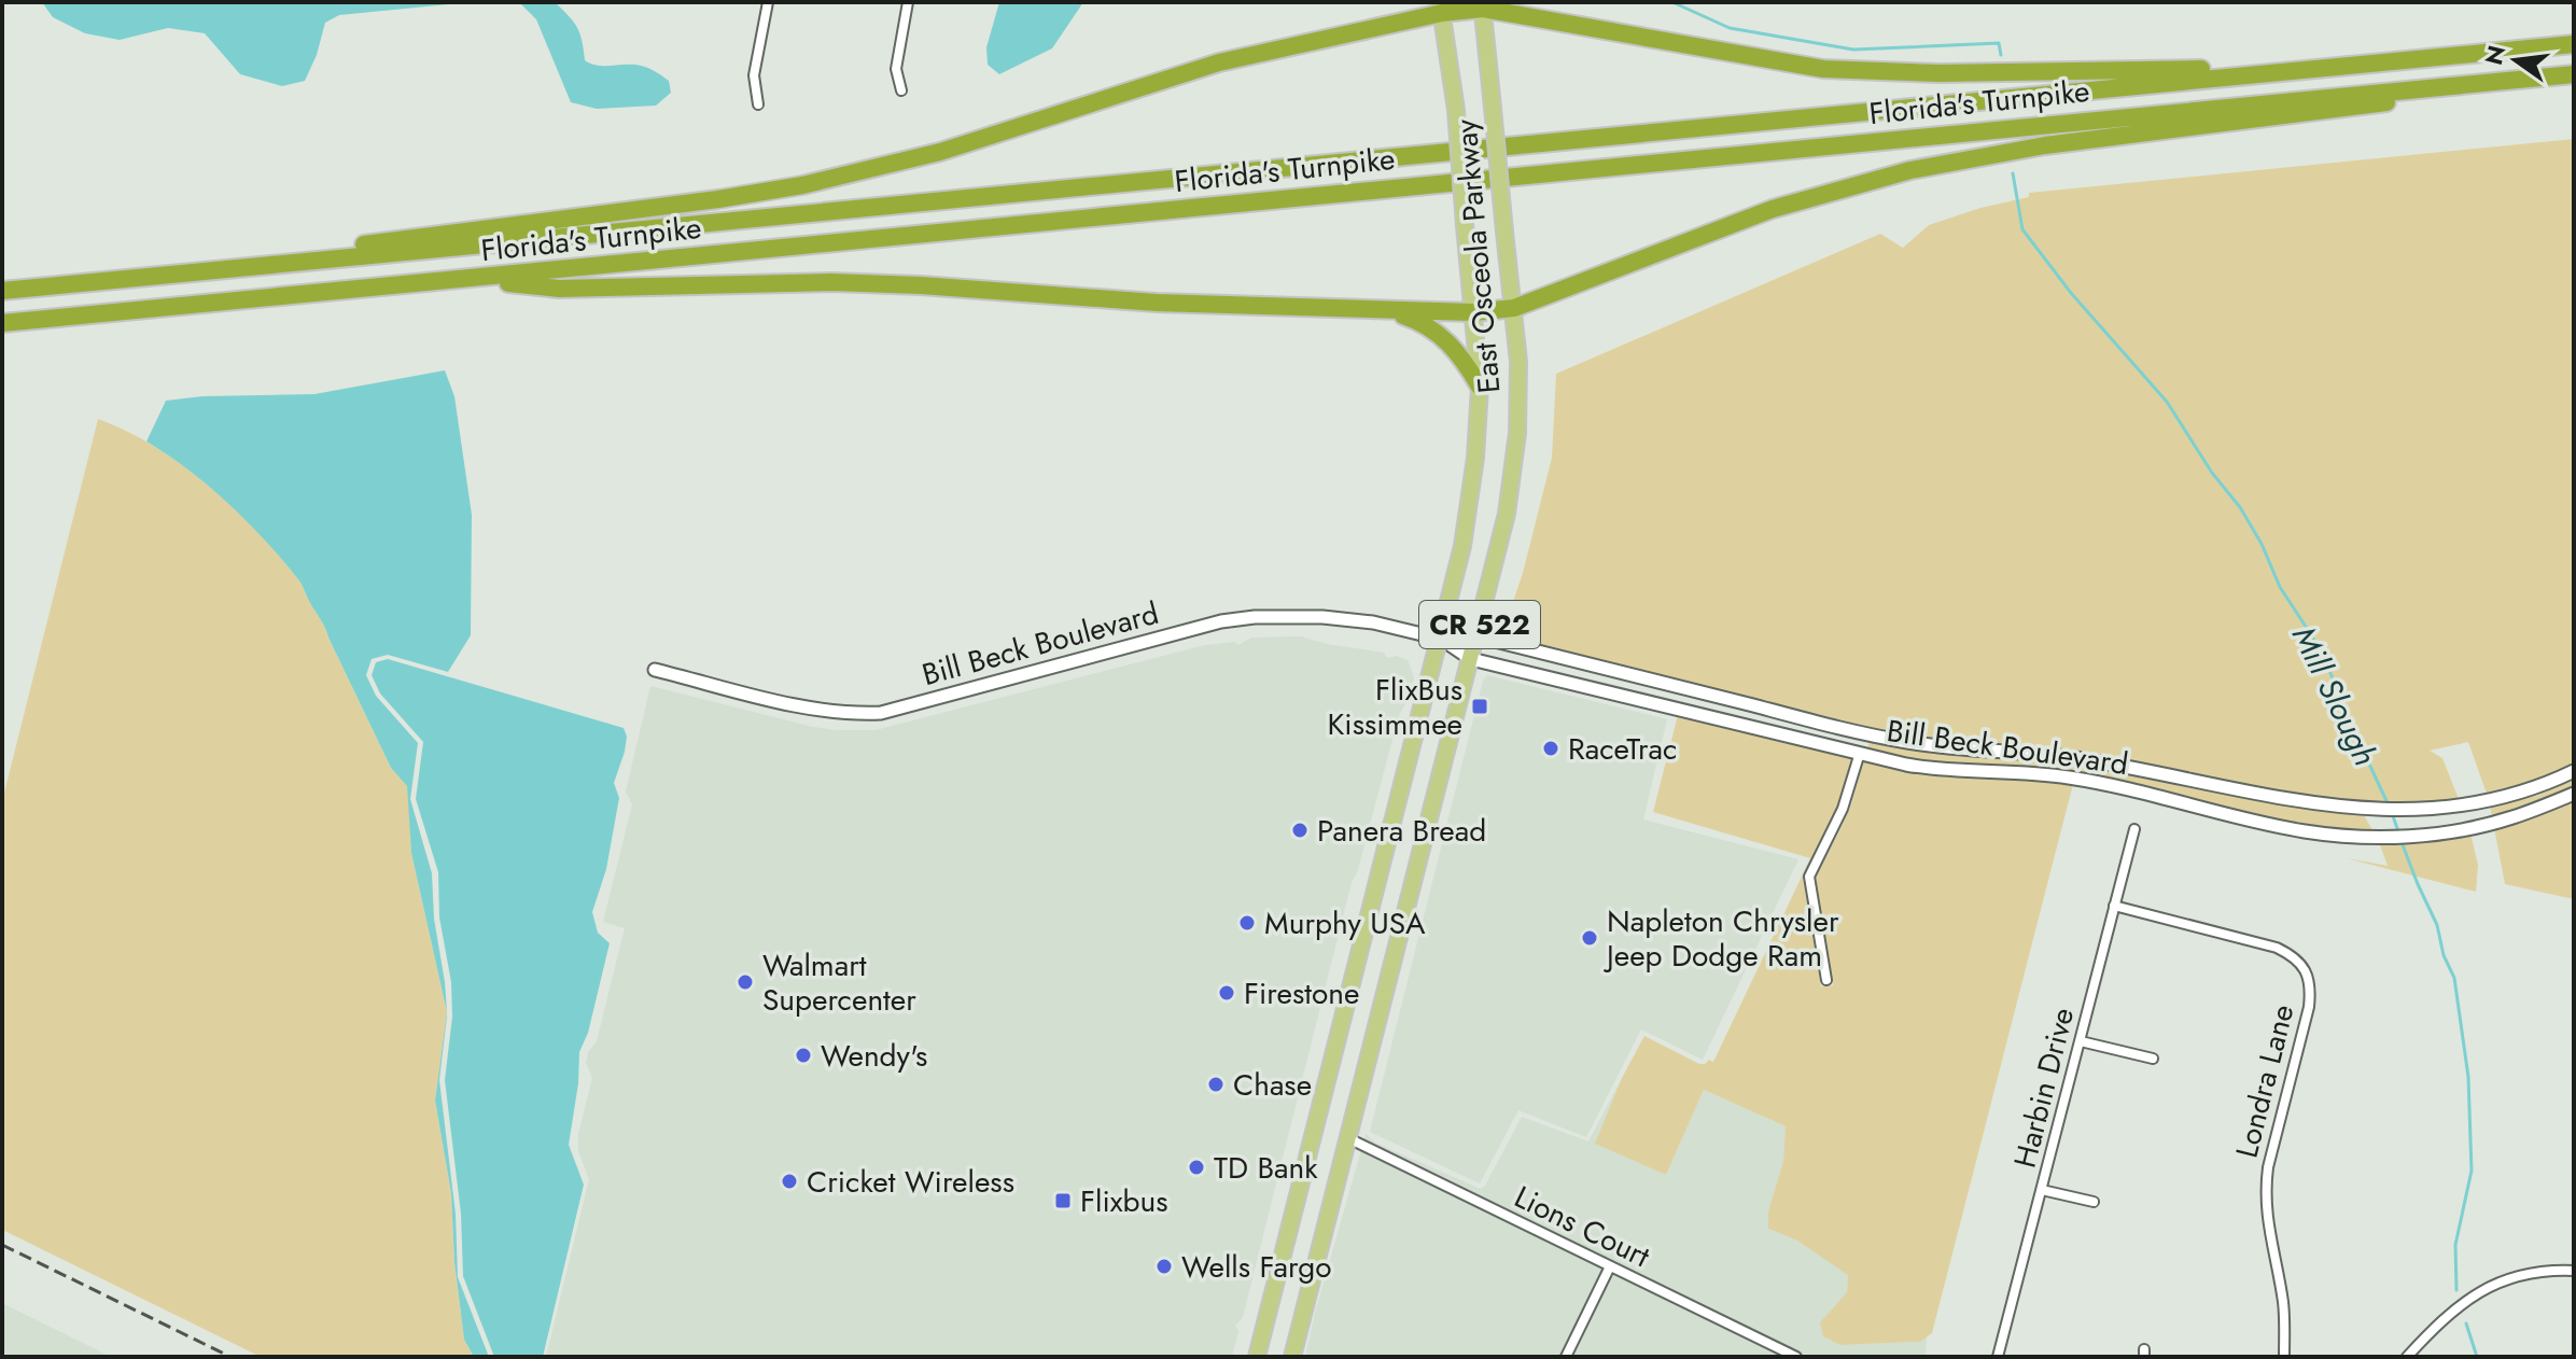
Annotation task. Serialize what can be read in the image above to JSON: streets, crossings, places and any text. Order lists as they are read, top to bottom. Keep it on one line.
{"streets":{"highway":["Florida's Turnpike"],"main road":["East Osceola Parkway","CR 522"],"street":["Bill Beck Boulevard","Londra Lane","Harbin Drive","Lions Court"]},"crossings":[["East Osceola Parkway","Bill Beck Boulevard"],["East Osceola Parkway","Lions Court"],["Londra Lane","Harbin Drive"]],"water":["Mill Slough"],"places":{"transit":["FlixBus Kissimmee","Flixbus"],"other":["RaceTrac","Panera Bread","Murphy USA","Napleton Chrysler Jeep Dodge Ram","Walmart Supercenter","Firestone","Wendy's","Chase","TD Bank","Cricket Wireless","Wells Fargo"]},"north":"left"}
